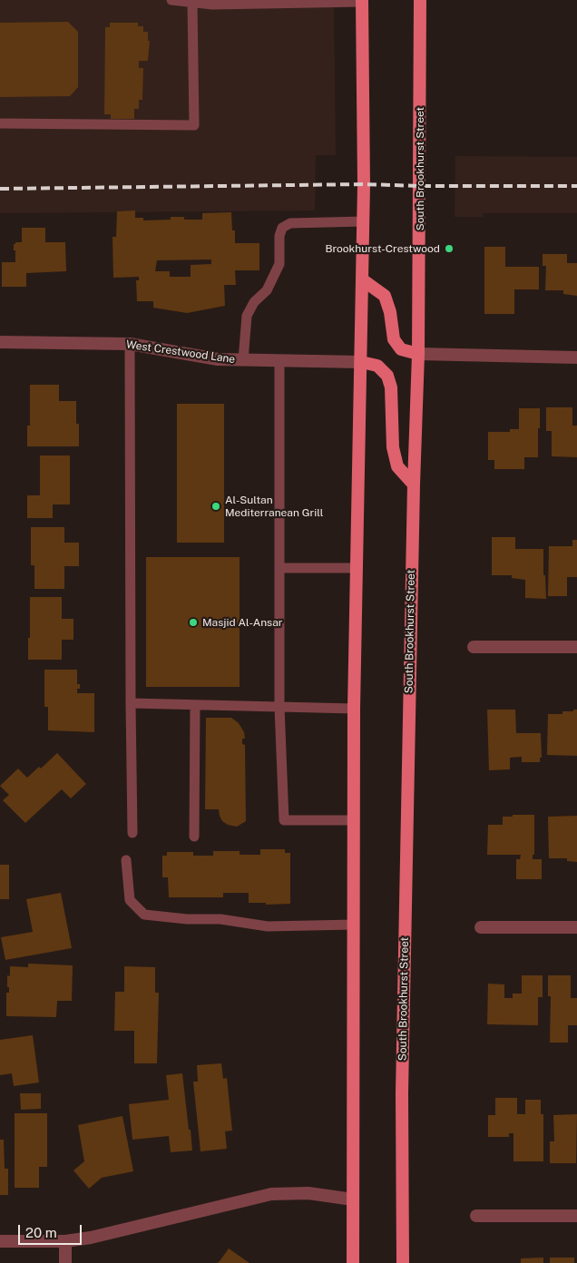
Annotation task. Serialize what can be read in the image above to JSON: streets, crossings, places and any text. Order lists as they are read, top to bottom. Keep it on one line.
{"streets":{"main road":["South Brookhurst Street"],"street":["West Crestwood Lane"]},"places":["Brookhurst-Crestwood","Al-Sultan Mediterranean Grill","Masjid Al-Ansar"],"scale_bar":"20 m"}
